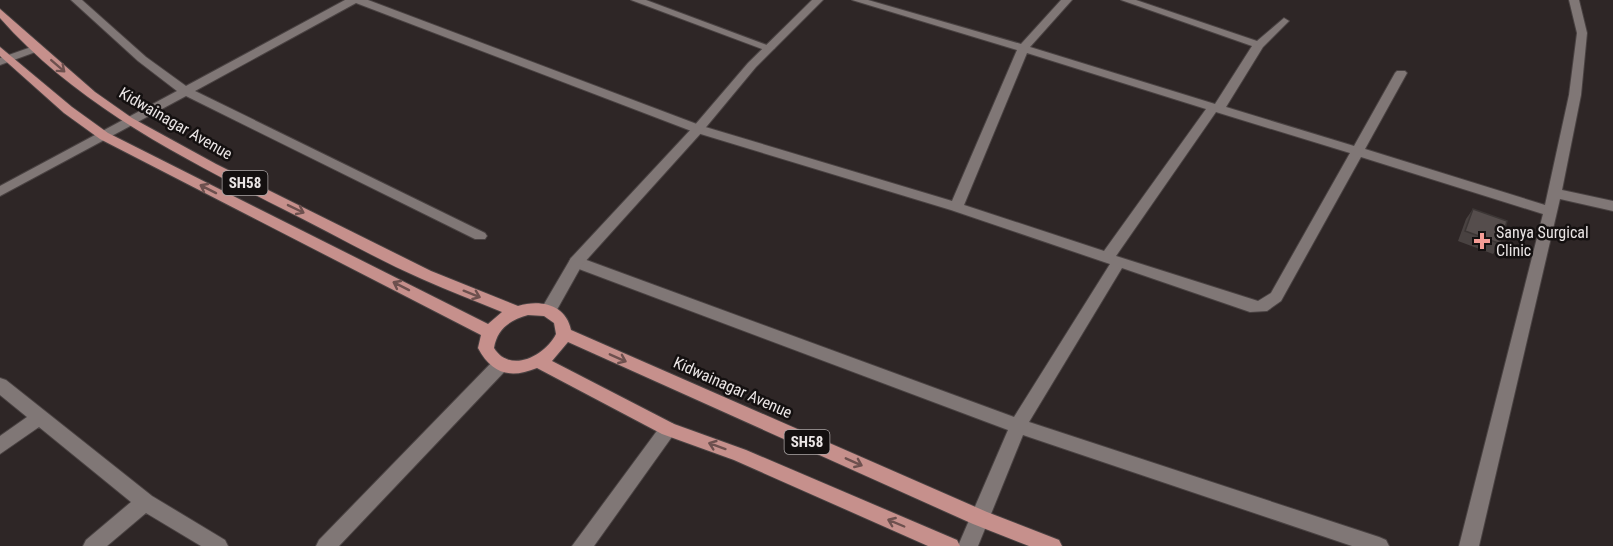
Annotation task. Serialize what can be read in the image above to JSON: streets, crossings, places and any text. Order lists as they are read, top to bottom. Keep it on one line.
{"streets":{"main road":["Kidwainagar Avenue","SH58"]},"crossings":[["Kidwainagar Avenue","SH58"]],"places":{"health":["Sanya Surgical Clinic"]}}
